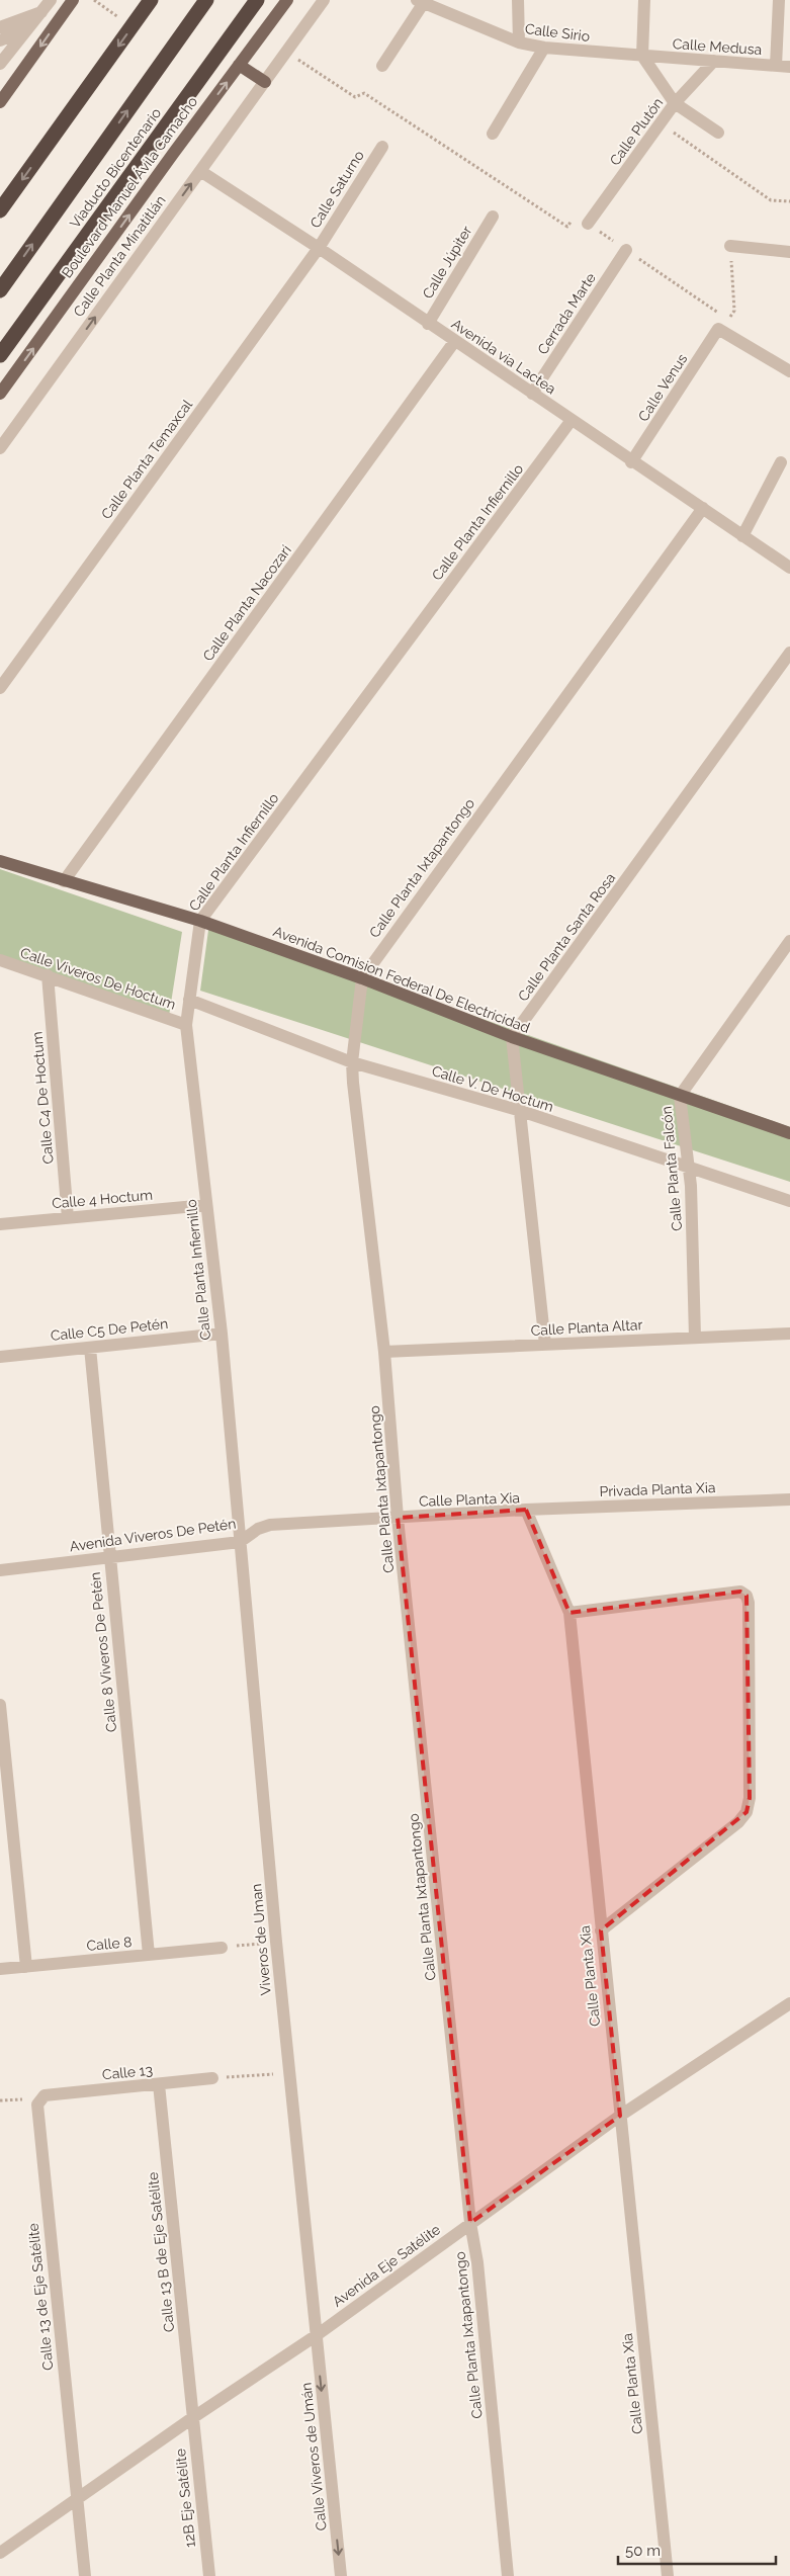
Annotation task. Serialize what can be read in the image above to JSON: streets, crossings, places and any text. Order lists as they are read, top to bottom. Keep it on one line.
{"streets":{"highway":["Viaducto Bicentenario"],"main road":["Boulevard Manuel Ávila Camacho","Avenida Comision Federal De Electricidad"],"street":["Calle Sirio","Calle Medusa","Calle Plutón","Calle Saturno","Calle Planta Minatitlán","Calle Júpiter","Cerrada Marte","Avenida via Lactea","Calle Venus","Calle Planta Temaxcal","Calle Planta Infiernillo","Calle Planta Nacozari","Calle Planta Ixtapantongo","Calle Planta Santa Rosa","Calle Viveros De Hoctum","Calle V. De Hoctum","Calle C4 De Hoctum","Calle Planta Falcón","Calle 4 Hoctum","Calle Planta Altar","Calle C5 De Petén","Privada Planta Xia","Calle Planta Xia","Avenida Viveros De Petén","Calle 8 Viveros De Petén","Viveros de Uman","Calle 8","Calle 13","Calle 13 B de Eje Satélite","Avenida Eje Satélite","Calle 13 de Eje Satélite","Calle Viveros de Umán","12B Eje Satélite"]},"crossings":[["Calle Sirio","Calle Medusa"],["Calle Medusa","Calle Plutón"],["Calle Saturno","Avenida via Lactea"],["Calle Saturno","Calle Planta Temaxcal"],["Calle Planta Minatitlán","Avenida via Lactea"],["Calle Júpiter","Avenida via Lactea"],["Cerrada Marte","Avenida via Lactea"],["Avenida via Lactea","Calle Venus"],["Avenida via Lactea","Calle Planta Temaxcal"],["Avenida via Lactea","Calle Planta Infiernillo"],["Avenida via Lactea","Calle Planta Nacozari"],["Avenida via Lactea","Calle Planta Ixtapantongo"],["Calle Planta Infiernillo","Calle Viveros De Hoctum"],["Calle Planta Infiernillo","Avenida Comision Federal De Electricidad"],["Calle Planta Infiernillo","Calle V. De Hoctum"],["Calle Planta Infiernillo","Calle 4 Hoctum"],["Calle Planta Infiernillo","Calle C5 De Petén"],["Calle Planta Infiernillo","Avenida Viveros De Petén"],["Calle Planta Infiernillo","Viveros de Uman"],["Calle Planta Nacozari","Avenida Comision Federal De Electricidad"],["Calle Planta Ixtapantongo","Avenida Comision Federal De Electricidad"],["Calle Planta Ixtapantongo","Calle V. De Hoctum"],["Calle Planta Ixtapantongo","Calle Planta Altar"],["Calle Planta Ixtapantongo","Calle Planta Xia"],["Calle Planta Ixtapantongo","Avenida Viveros De Petén"],["Calle Planta Ixtapantongo","Avenida Eje Satélite"],["Calle Planta Santa Rosa","Avenida Comision Federal De Electricidad"],["Calle Viveros De Hoctum","Calle C4 De Hoctum"],["Avenida Comision Federal De Electricidad","Calle Planta Falcón"],["Calle V. De Hoctum","Calle Planta Falcón"],["Calle C4 De Hoctum","Calle 4 Hoctum"],["Calle Planta Falcón","Calle Planta Altar"],["Calle C5 De Petén","Calle 8 Viveros De Petén"],["Privada Planta Xia","Calle Planta Xia"],["Calle Planta Xia","Avenida Viveros De Petén"],["Calle Planta Xia","Avenida Eje Satélite"],["Avenida Viveros De Petén","Calle 8 Viveros De Petén"],["Avenida Viveros De Petén","Viveros de Uman"],["Calle 8 Viveros De Petén","Calle 8"],["Viveros de Uman","Avenida Eje Satélite"],["Viveros de Uman","Calle Viveros de Umán"],["Calle 13","Calle 13 B de Eje Satélite"],["Calle 13","Calle 13 de Eje Satélite"],["Calle 13 B de Eje Satélite","Avenida Eje Satélite"],["Calle 13 B de Eje Satélite","12B Eje Satélite"],["Avenida Eje Satélite","Calle 13 de Eje Satélite"],["Avenida Eje Satélite","Calle Viveros de Umán"],["Avenida Eje Satélite","12B Eje Satélite"]],"one_way":["Boulevard Manuel Ávila Camacho","Calle Planta Minatitlán","Calle Viveros de Umán"],"scale_bar":"50 m"}
